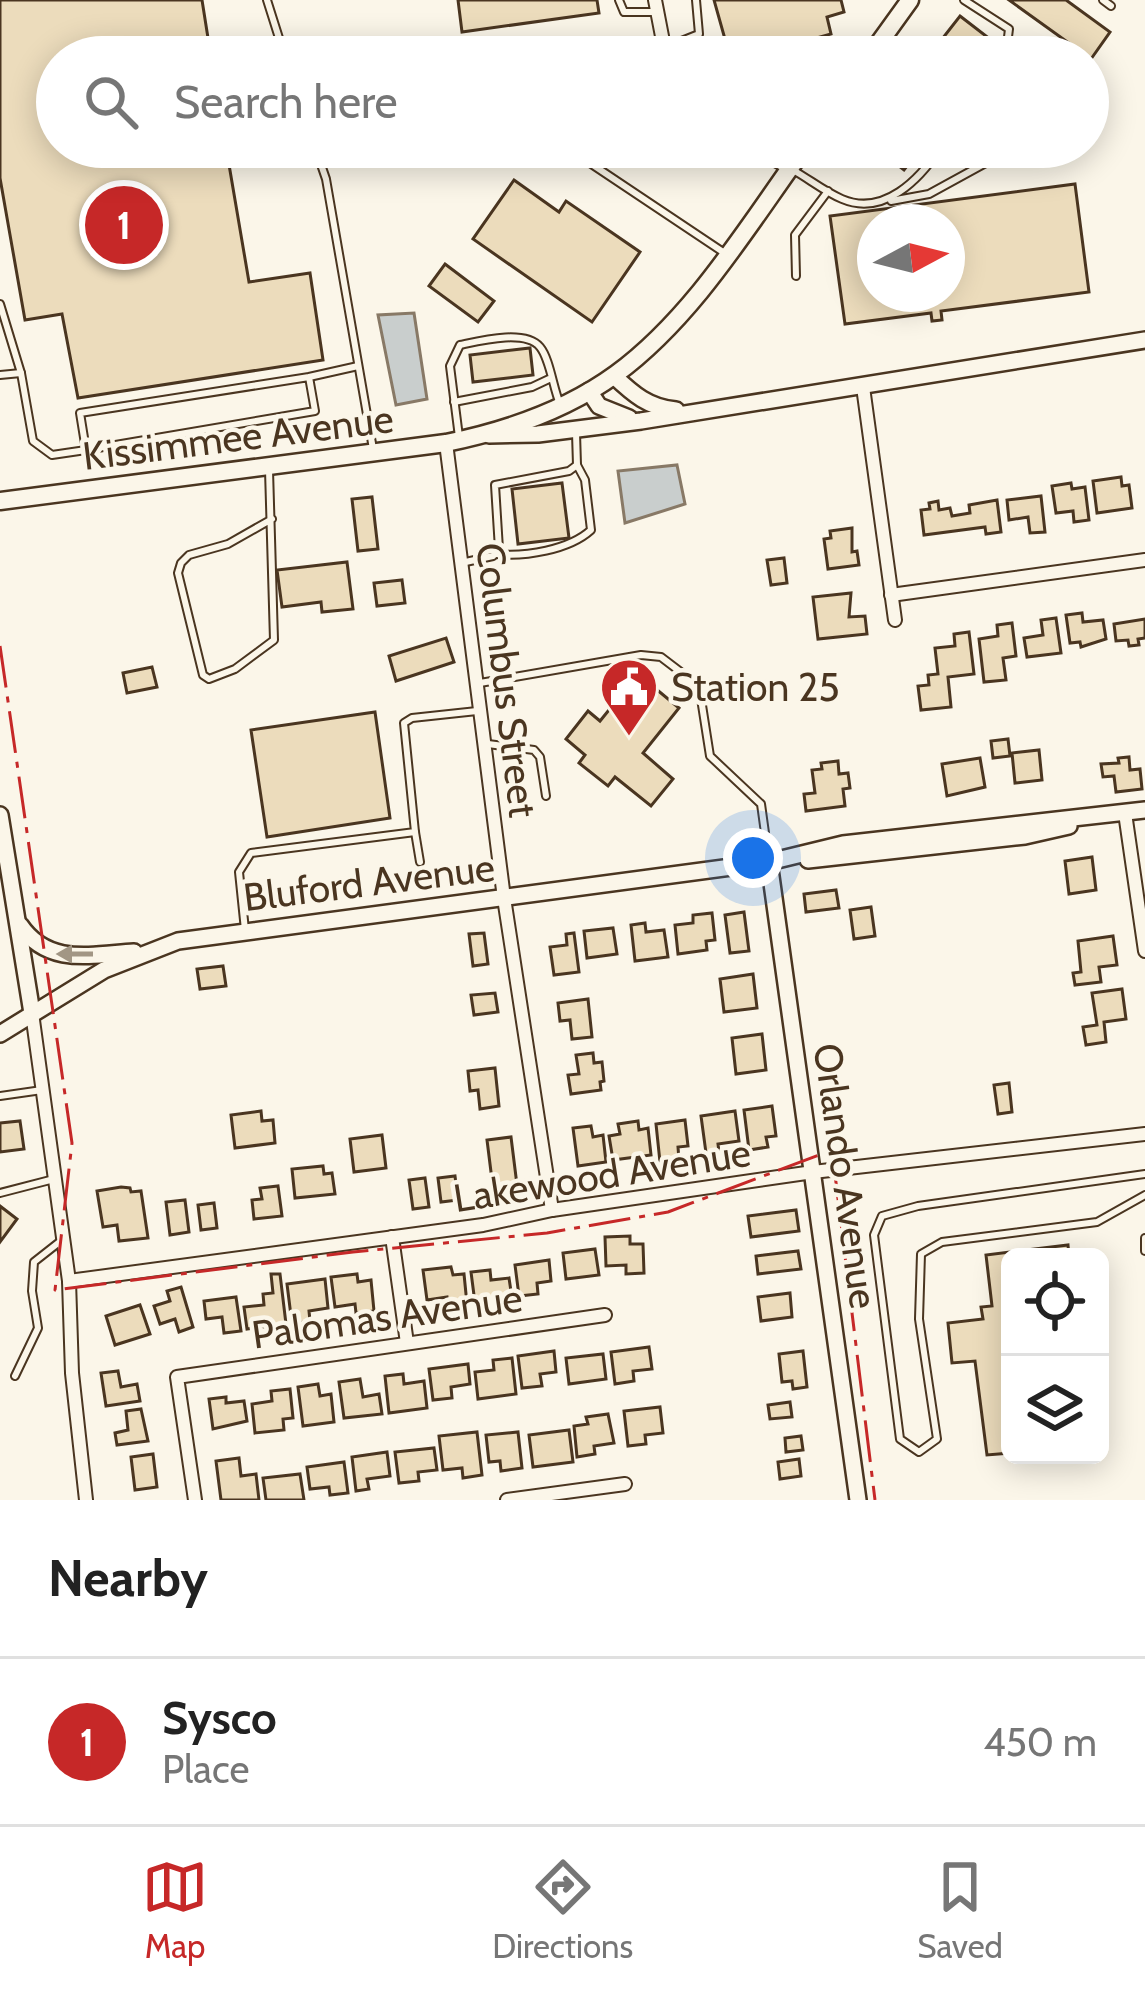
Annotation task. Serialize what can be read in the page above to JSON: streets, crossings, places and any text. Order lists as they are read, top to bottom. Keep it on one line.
{"streets":{"main road":["Kissimmee Avenue"],"street":["Columbus Street","Bluford Avenue","Lakewood Avenue","Orlando Avenue","Palomas Avenue"]},"crossings":[["Kissimmee Avenue","Columbus Street"],["Columbus Street","Bluford Avenue"],["Columbus Street","Lakewood Avenue"],["Bluford Avenue","Orlando Avenue"],["Lakewood Avenue","Orlando Avenue"]],"places":{"public building":["Station 25"]},"north":"right","page":{"search":"Search here","pins":"1","heading":"Nearby","list":[{"mark":"1","name":"Sysco","note":"Place","value":"450 m"}],"nav":["Map","Directions","Saved"]}}
